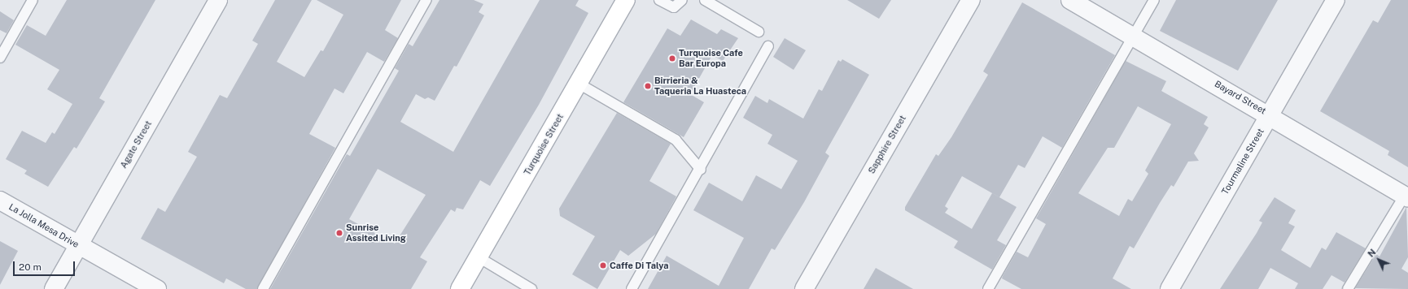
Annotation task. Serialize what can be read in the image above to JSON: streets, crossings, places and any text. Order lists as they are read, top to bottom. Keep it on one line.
{"streets":{"main road":["Turquoise Street"],"street":["Bayard Street","Agate Street","Sapphire Street","Tourmaline Street","La Jolla Mesa Drive"]},"crossings":[["Bayard Street","Tourmaline Street"],["Agate Street","La Jolla Mesa Drive"]],"places":["Turquoise Cafe Bar Europa","Birrieria & Taqueria La Huasteca","Sunrise Assited Living","Caffe Di Talya"],"scale_bar":"20 m","north":"top left"}
